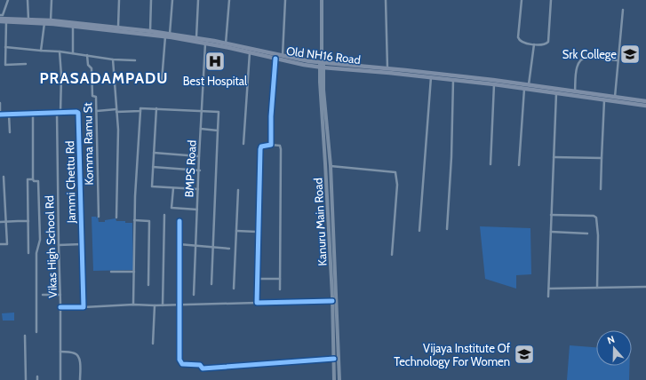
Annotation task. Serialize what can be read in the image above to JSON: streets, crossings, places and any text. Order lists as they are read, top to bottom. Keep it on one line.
{"streets":{"main road":["Old NH16 Road","Kanuru Main Road"],"street":["Komma Ramu St","BMPS Road","Jammi Chettu Rd","Vikas High School Rd"]},"crossings":[["Old NH16 Road","BMPS Road"],["Old NH16 Road","Kanuru Main Road"],["Jammi Chettu Rd","Vikas High School Rd"]],"districts":["PRASADAMPADU"],"places":{"school or university":["Srk College","Vijaya Institute Of Technology For Women"],"hospital":["Best Hospital"]},"north":"top"}
